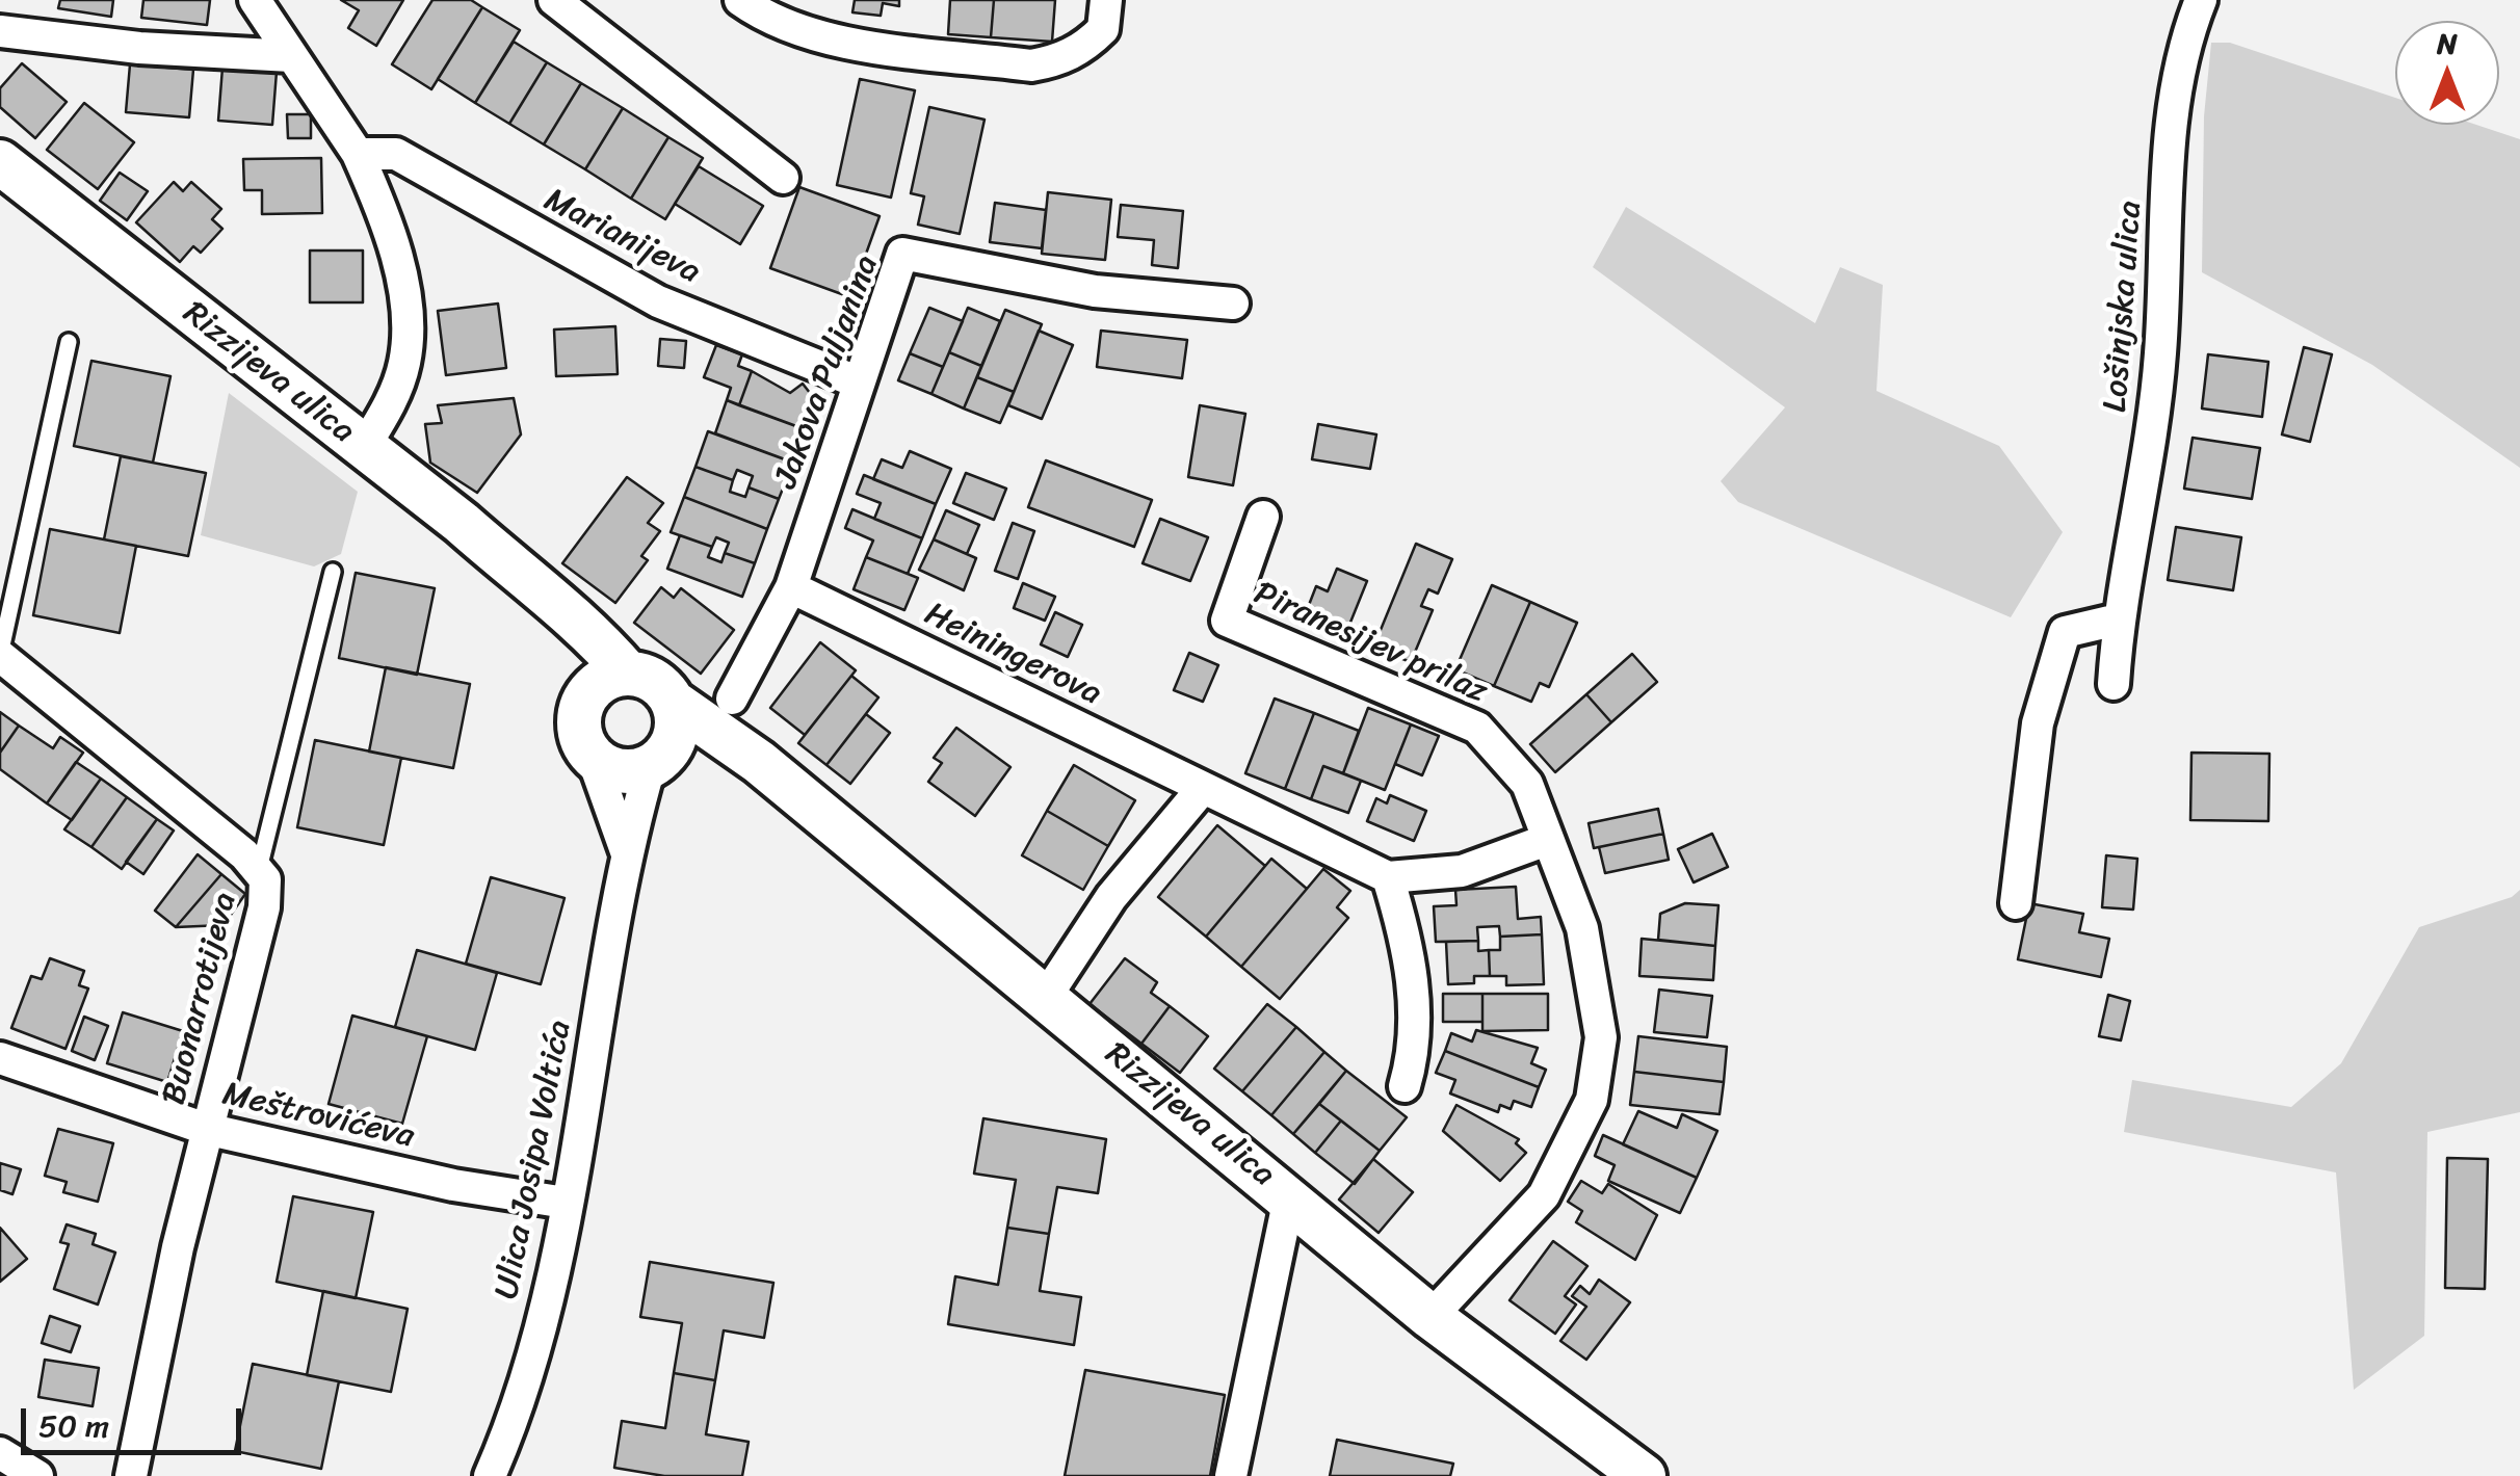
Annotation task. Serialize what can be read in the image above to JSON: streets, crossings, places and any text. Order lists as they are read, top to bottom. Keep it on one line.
{"streets":{"street":["Marianijeva","Lošinjska ulica","Jakova Puljanina","Rizzijeva ulica","Piranesijev prilaz","Heiningerova","Buonarrotijeva","Meštrovićeva","Ulica Josipa Voltića"]},"crossings":[["Marianijeva","Jakova Puljanina"],["Jakova Puljanina","Heiningerova"],["Rizzijeva ulica","Piranesijev prilaz"],["Rizzijeva ulica","Ulica Josipa Voltića"],["Buonarrotijeva","Meštrovićeva"],["Meštrovićeva","Ulica Josipa Voltića"]],"scale_bar":"50 m","north":"top"}
